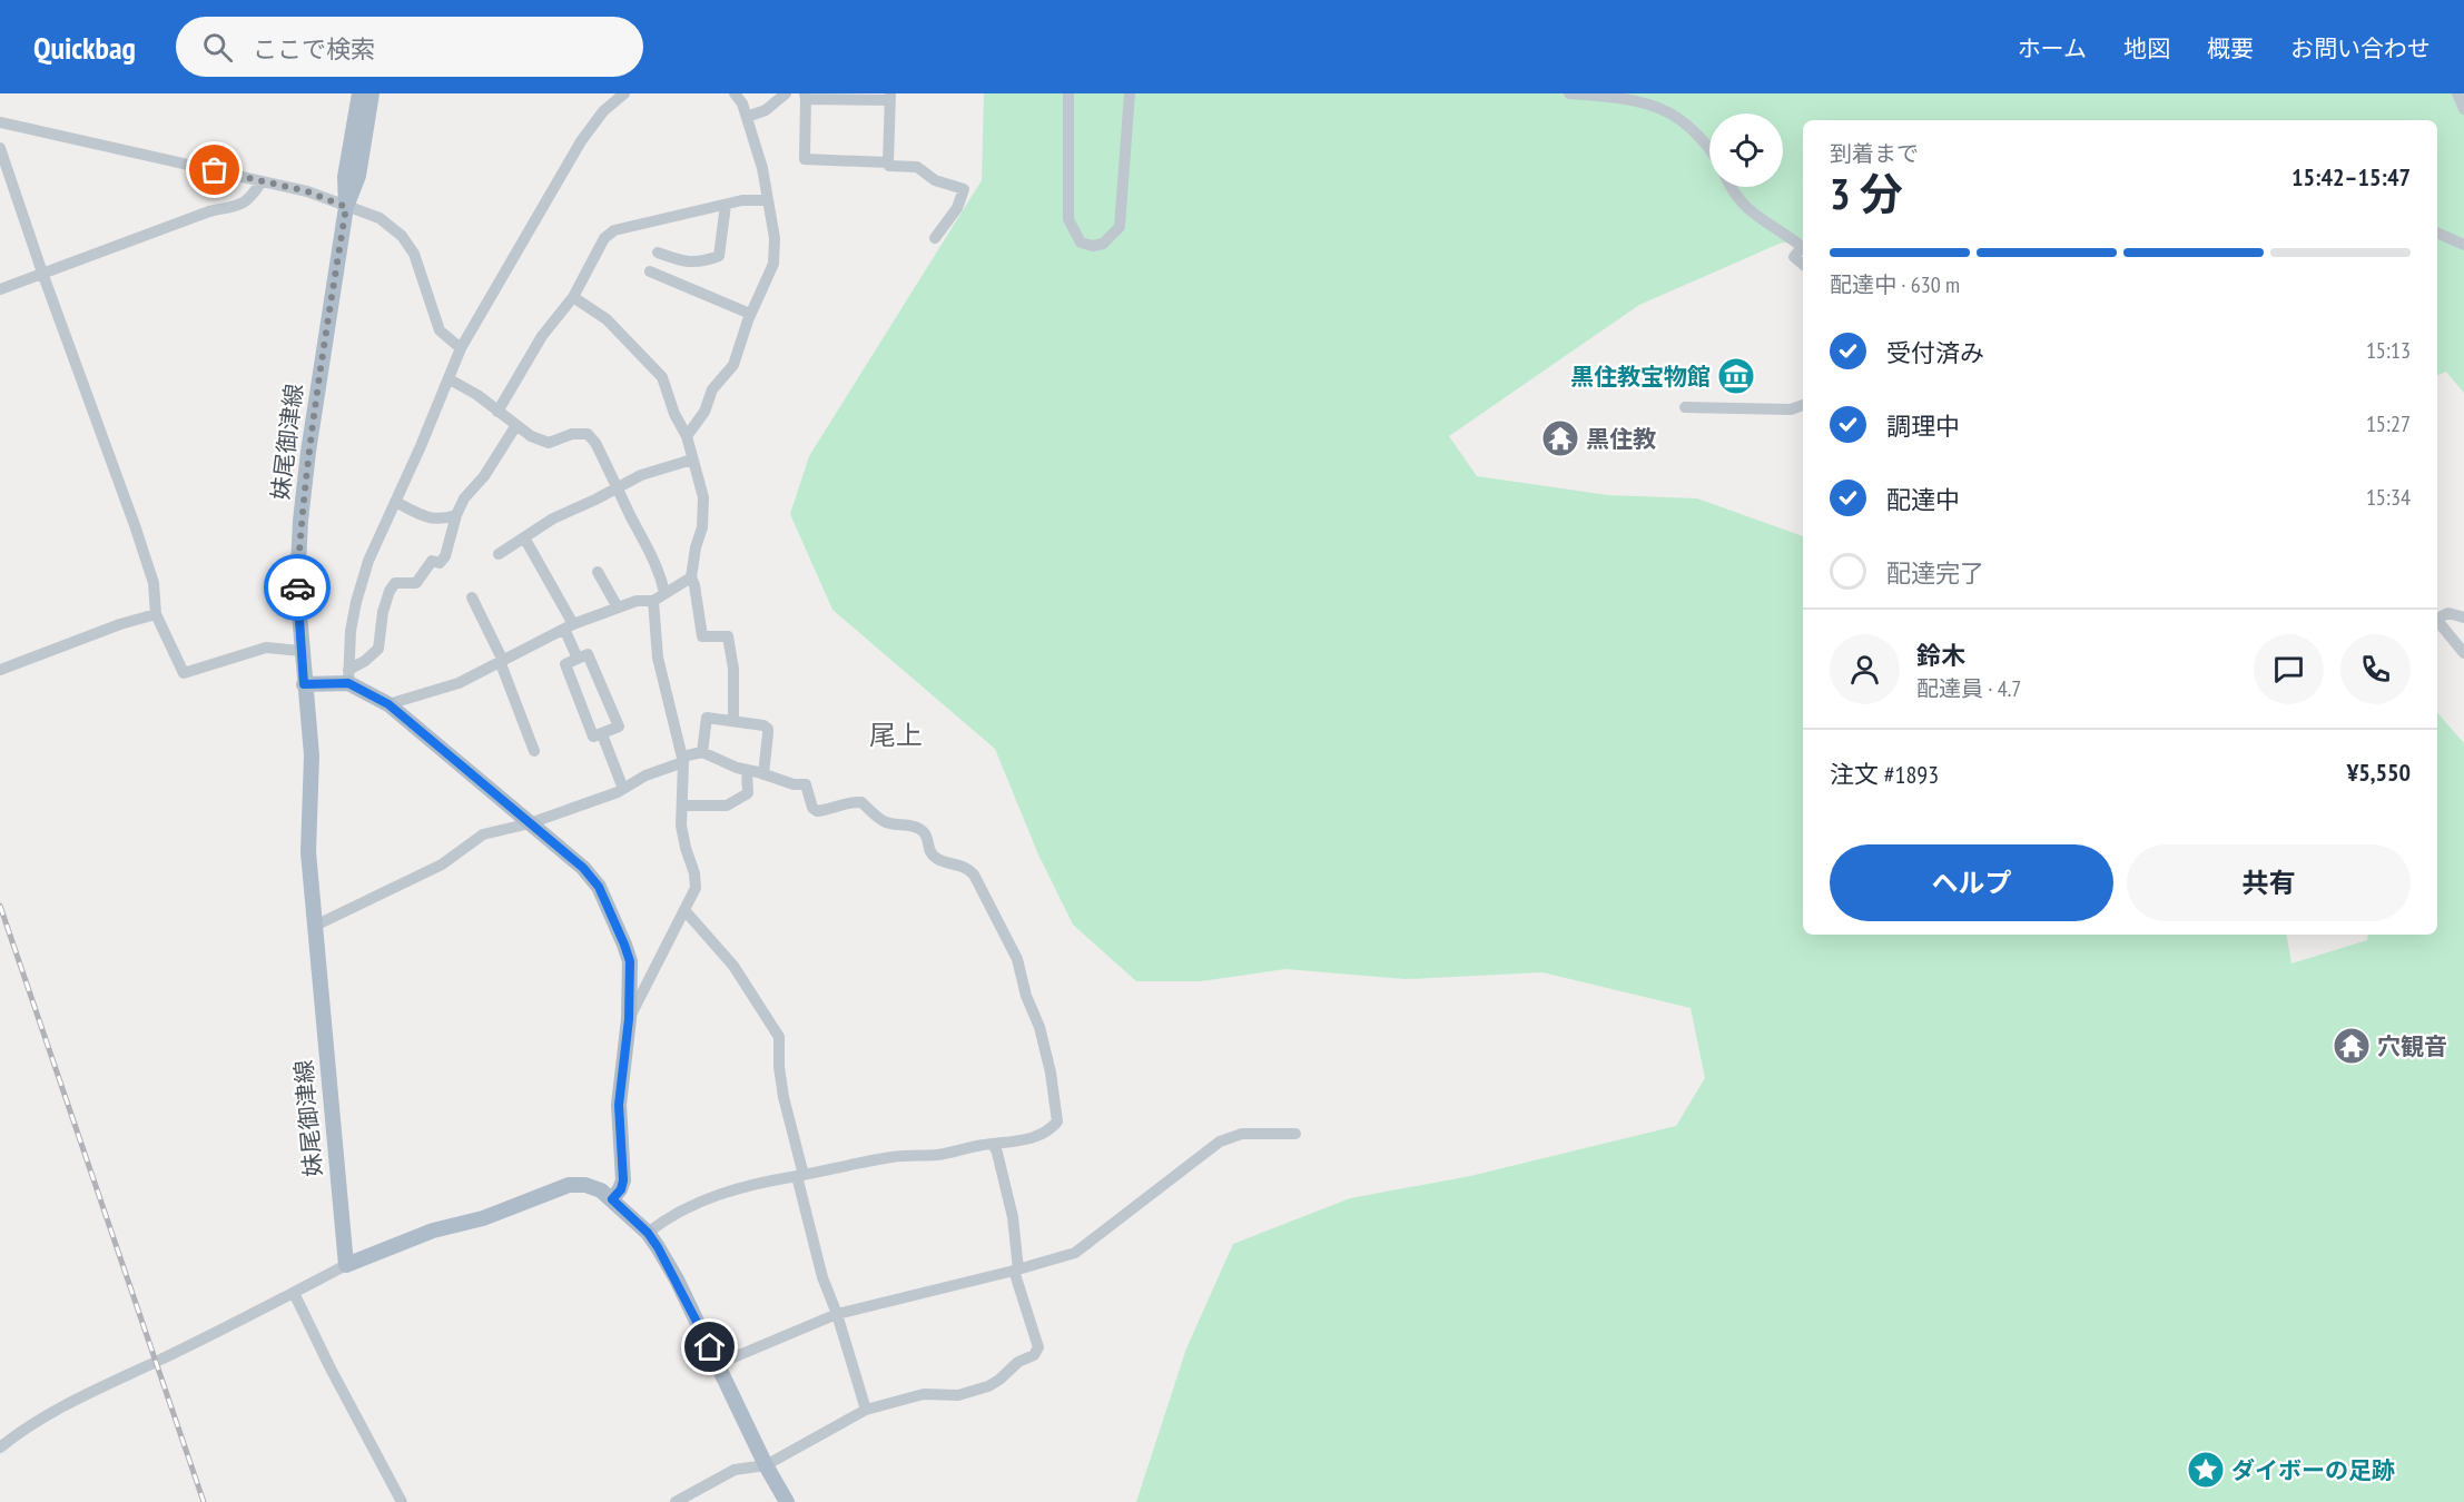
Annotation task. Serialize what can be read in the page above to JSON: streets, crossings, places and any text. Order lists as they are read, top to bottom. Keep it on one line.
{"streets":{"main road":["妹尾御津線"]},"districts":["尾上"],"places":{"museum":["黒住教宝物館"],"temple":["黒住教","穴観音"],"place":["ダイボーの足跡"]},"page":{"header":"Quickbag","search":"ここで検索","nav":["ホーム","地図","概要","お問い合わせ"],"heading":["3 分","到着まで","15:42–15:47"],"panel":["鈴木","配達員 · 4.7","注文 #1893","¥5,550"],"bar":"配達中 · 630 m","list":[["受付済み","15:13"],["調理中","15:27"],["配達中","15:34"],"配達完了"],"buttons":["ヘルプ","共有"]}}
